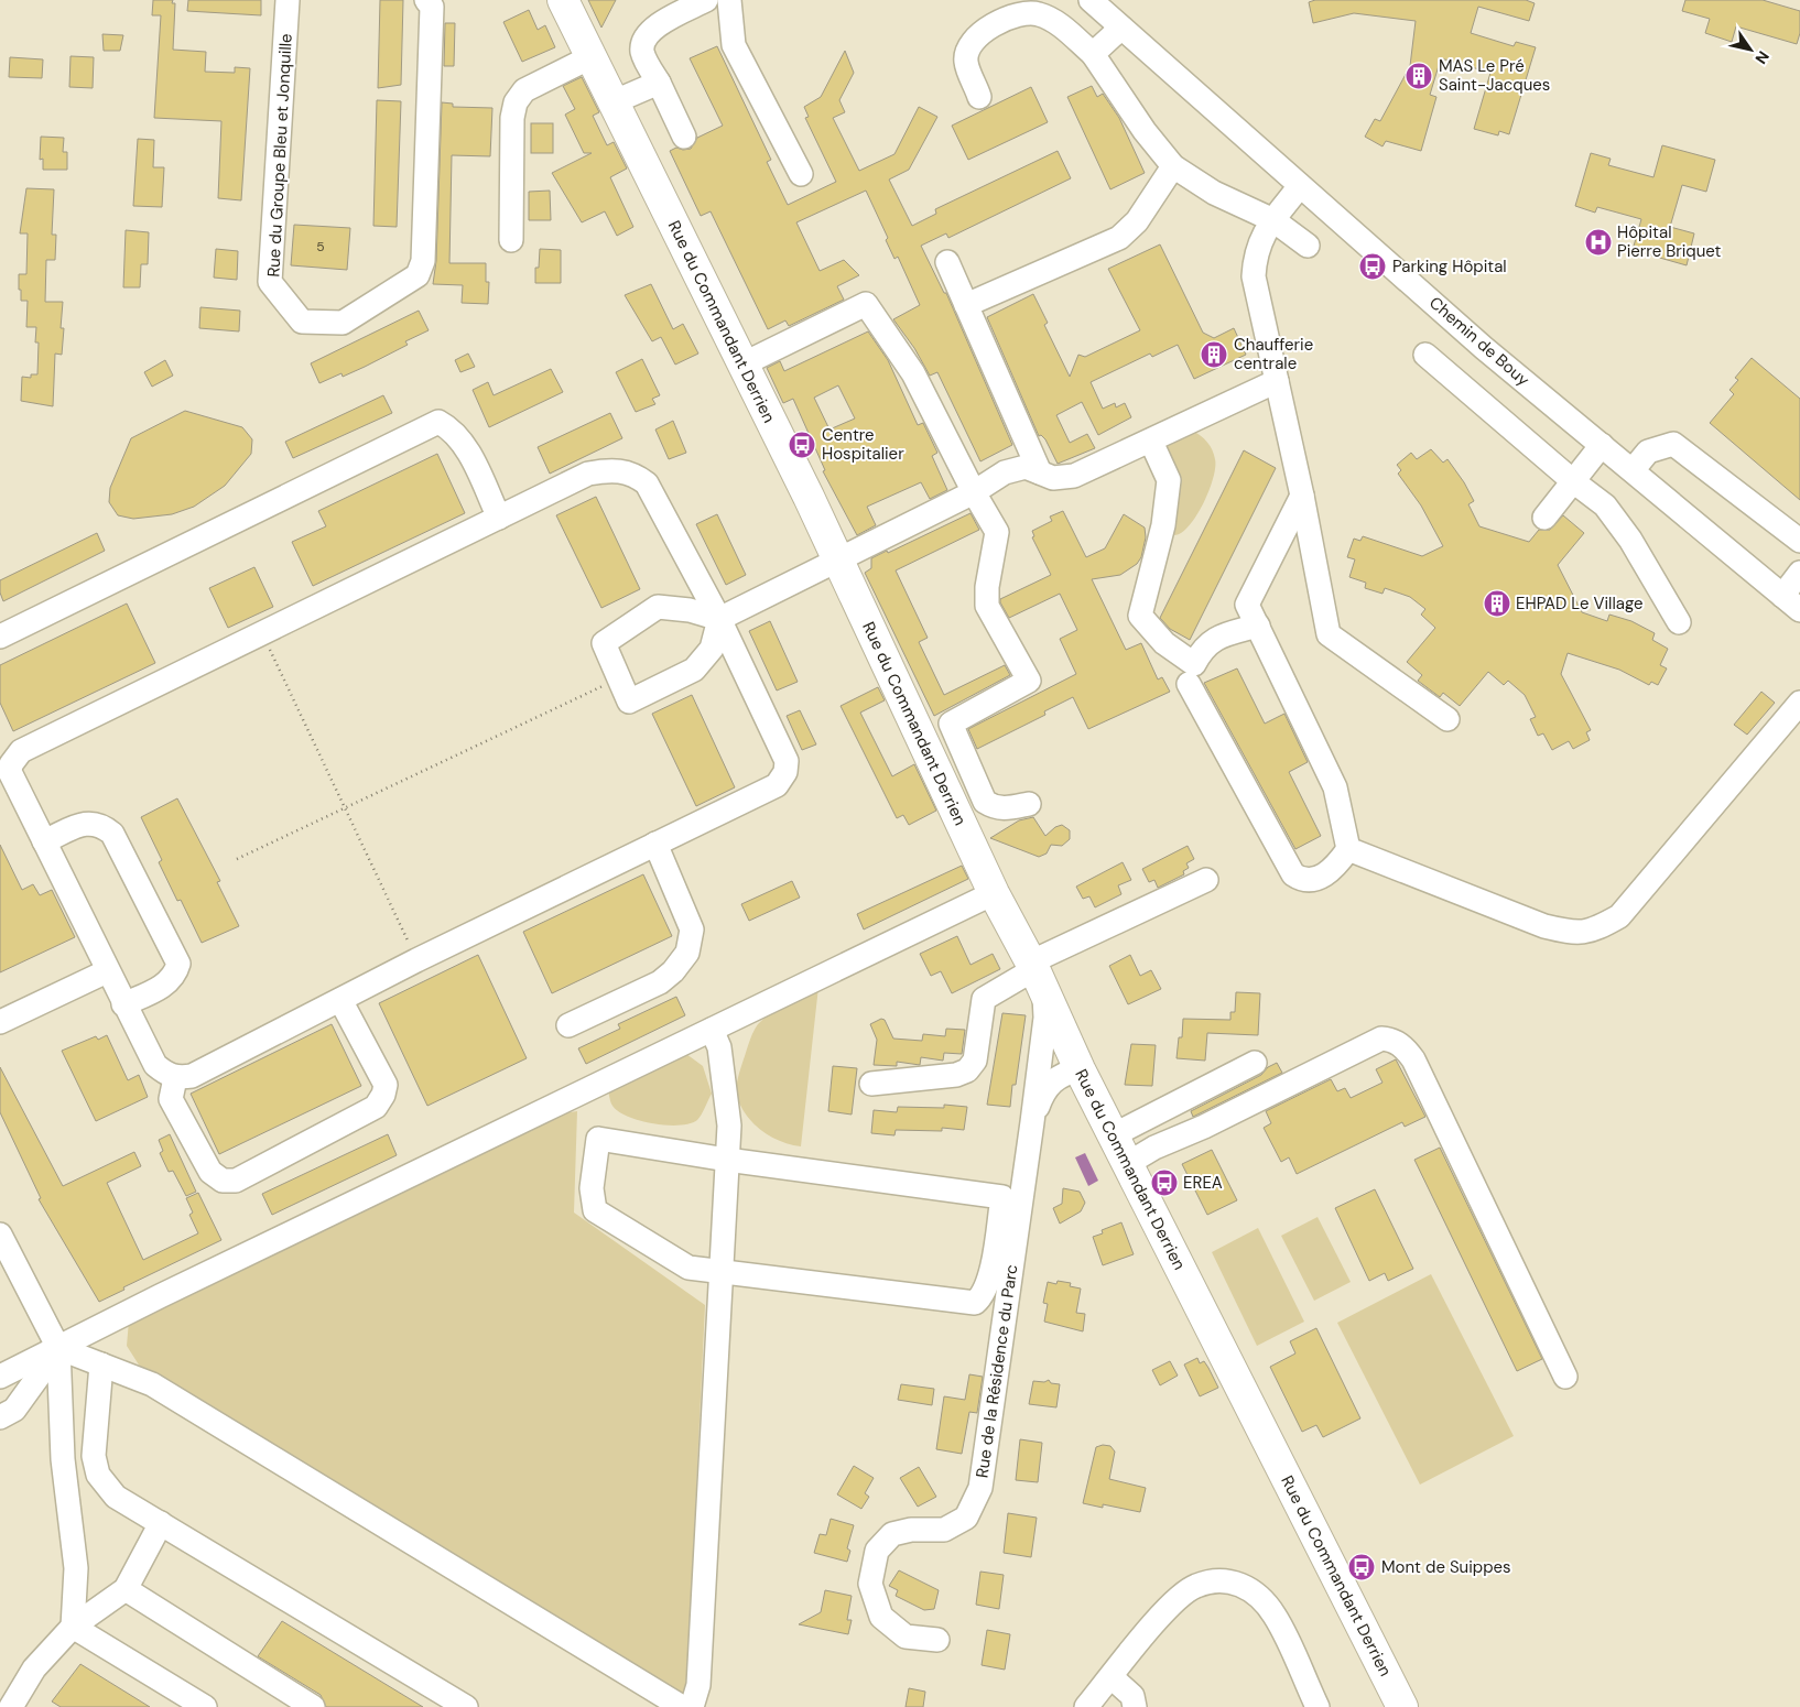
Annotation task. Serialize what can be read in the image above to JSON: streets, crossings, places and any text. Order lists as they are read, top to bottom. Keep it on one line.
{"streets":{"main road":["Rue du Commandant Derrien"],"street":["Rue du Groupe Bleu et Jonquille","Chemin de Bouy","Rue de la Résidence du Parc"]},"crossings":[["Rue du Commandant Derrien","Rue de la Résidence du Parc"]],"places":{"building":["MAS Le Pré Saint-Jacques","Chaufferie centrale","EHPAD Le Village"],"hospital":["Hôpital Pierre Briquet"],"bus stop":["Parking Hôpital","Centre Hospitalier","EREA","Mont de Suippes"]},"house_numbers":["5"],"north":"bottom right"}
